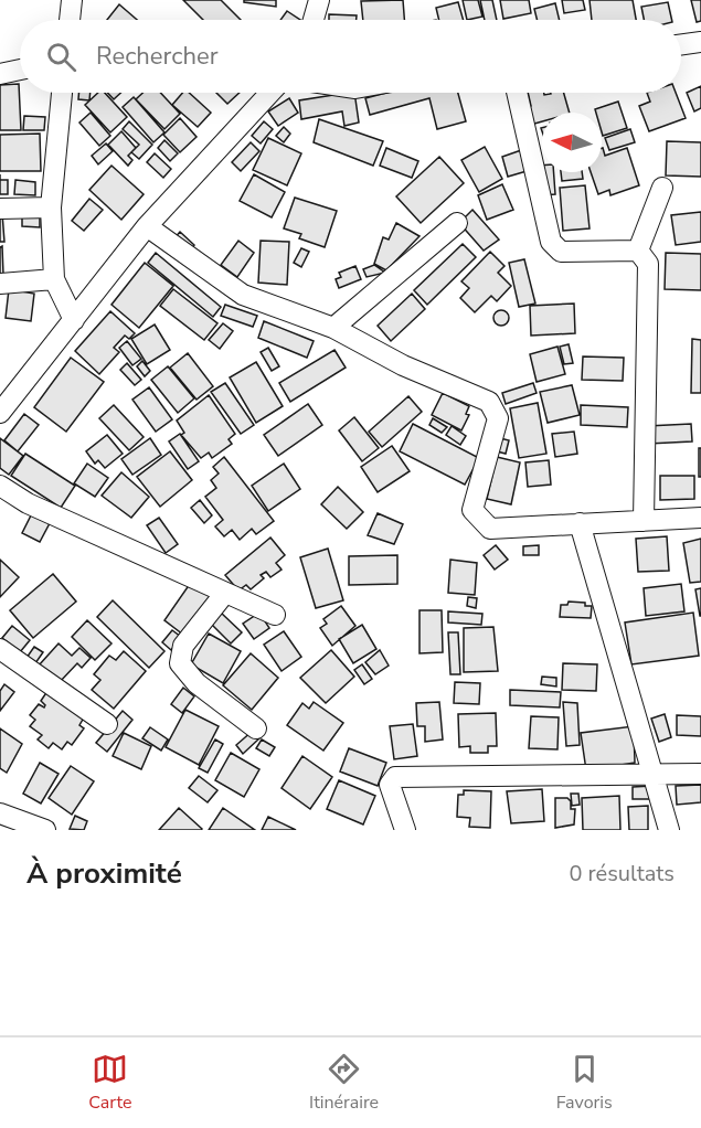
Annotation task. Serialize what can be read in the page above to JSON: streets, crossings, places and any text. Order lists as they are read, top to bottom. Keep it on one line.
{"north":"left","page":{"search":"Rechercher","heading":["À proximité","0 résultats"],"nav":["Carte","Itinéraire","Favoris"]}}
